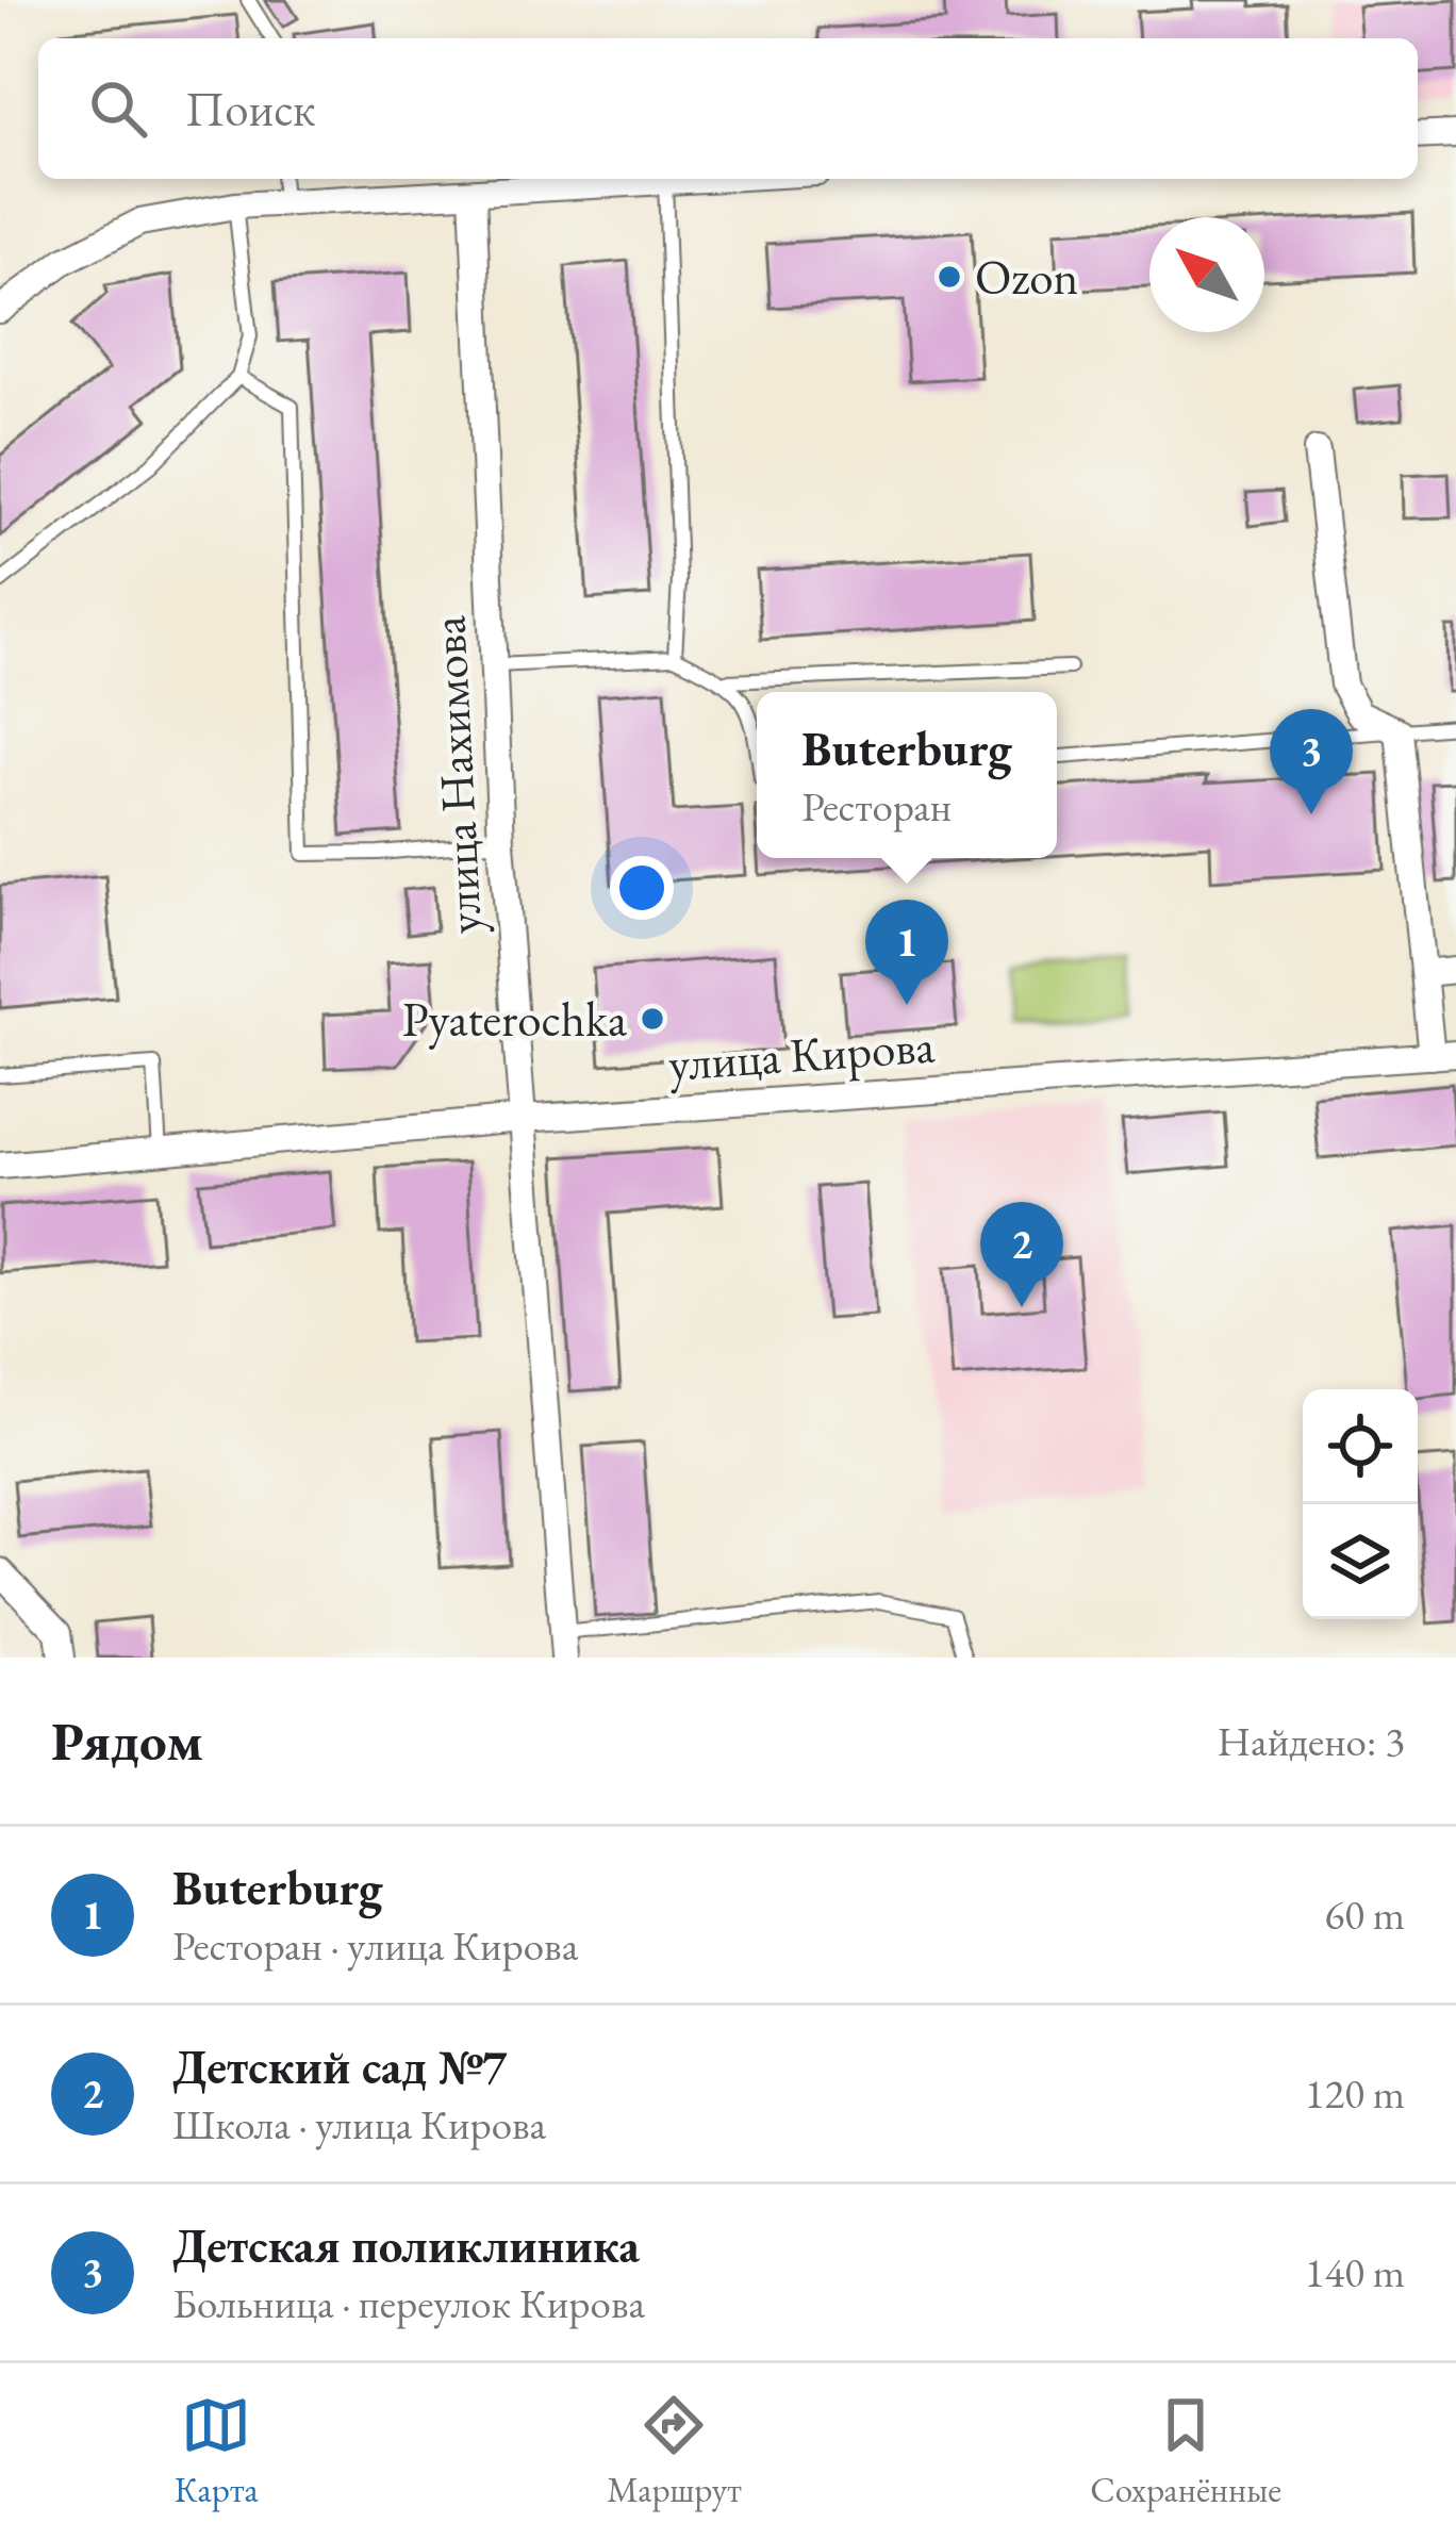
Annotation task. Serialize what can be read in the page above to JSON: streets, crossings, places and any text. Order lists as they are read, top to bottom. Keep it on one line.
{"streets":{"street":["улица Нахимова","улица Кирова"]},"crossings":[["улица Нахимова","улица Кирова"]],"places":["Ozon","Pyaterochka"],"north":"top left","page":{"search":"Поиск","popup":["Buterburg","Ресторан"],"pins":["3","1","2"],"heading":["Рядом","Найдено: 3"],"list":[{"mark":"1","name":"Buterburg","note":"Ресторан · улица Кирова","value":"60 m"},{"mark":"2","name":"Детский сад №7","note":"Школа · улица Кирова","value":"120 m"},{"mark":"3","name":"Детская поликлиника","note":"Больница · переулок Кирова","value":"140 m"}],"nav":["Карта","Маршрут","Сохранённые"]}}
